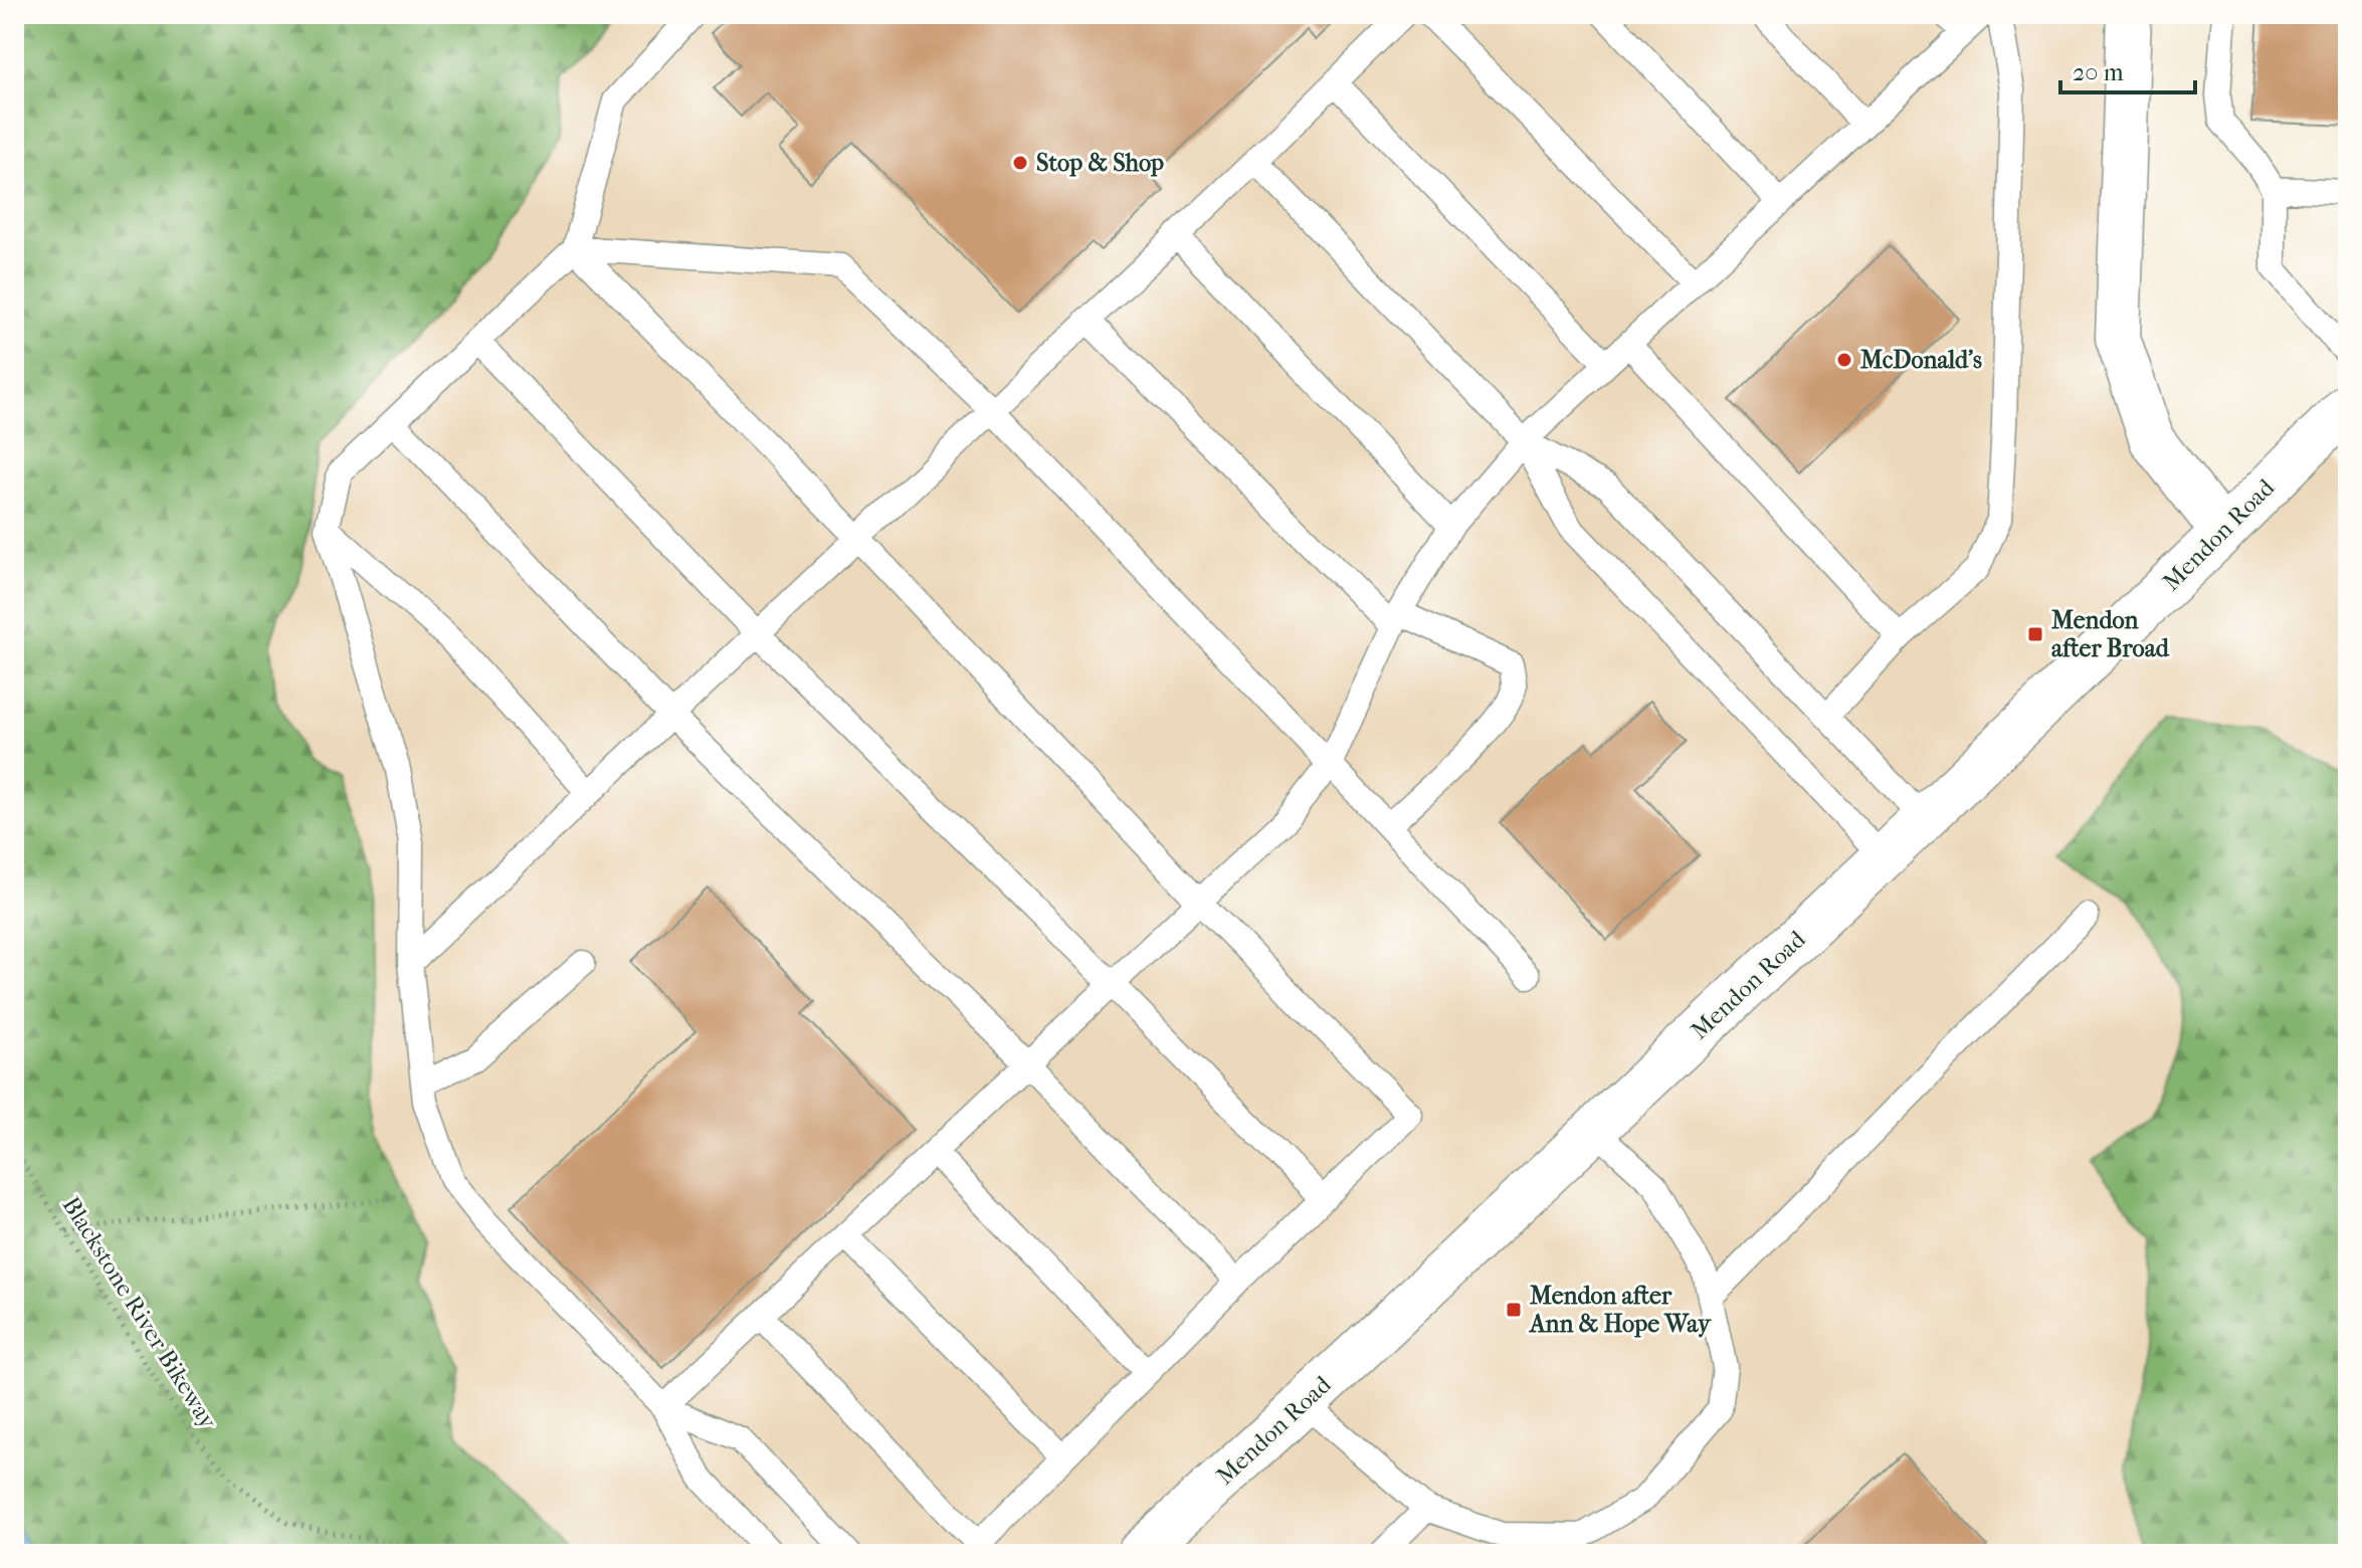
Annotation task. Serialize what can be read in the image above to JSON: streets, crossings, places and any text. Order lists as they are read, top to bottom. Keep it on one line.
{"streets":{"main road":["Mendon Road"],"path":["Blackstone River Bikeway"]},"places":{"other":["Stop & Shop","McDonald's"],"transit":["Mendon after Broad","Mendon after Ann & Hope Way"]},"scale_bar":"20 m"}
